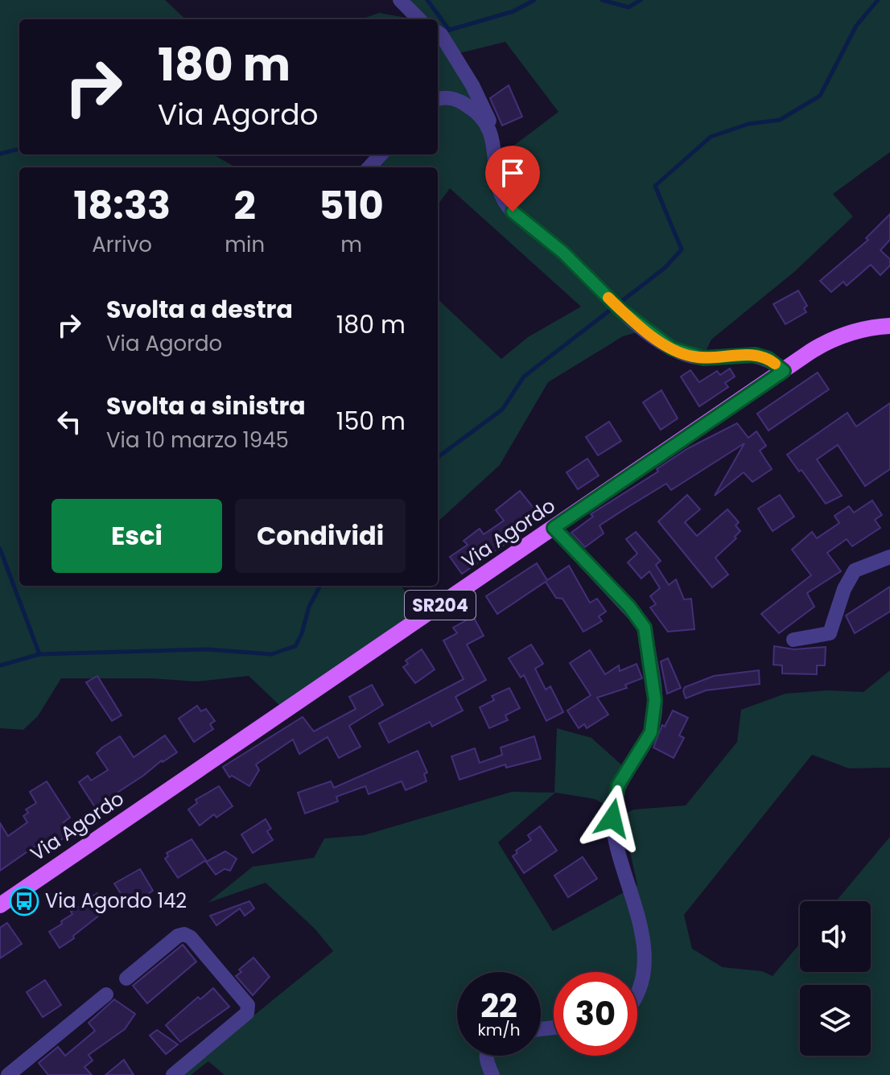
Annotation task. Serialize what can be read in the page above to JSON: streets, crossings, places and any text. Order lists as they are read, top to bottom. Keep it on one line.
{"streets":{"main road":["Via Agordo","SR204"]},"places":{"bus stop":["Via Agordo 142"]},"page":{"turn":["180 m","Via Agordo"],"eta":["18:33","Arrivo","2","min","510","m"],"list":[{"name":"Svolta a destra","note":"Via Agordo","value":"180 m"},{"name":"Svolta a sinistra","note":"Via 10 marzo 1945","value":"150 m"}],"buttons":["Esci","Condividi"],"speed":"22 km/h","limit":"30"}}
